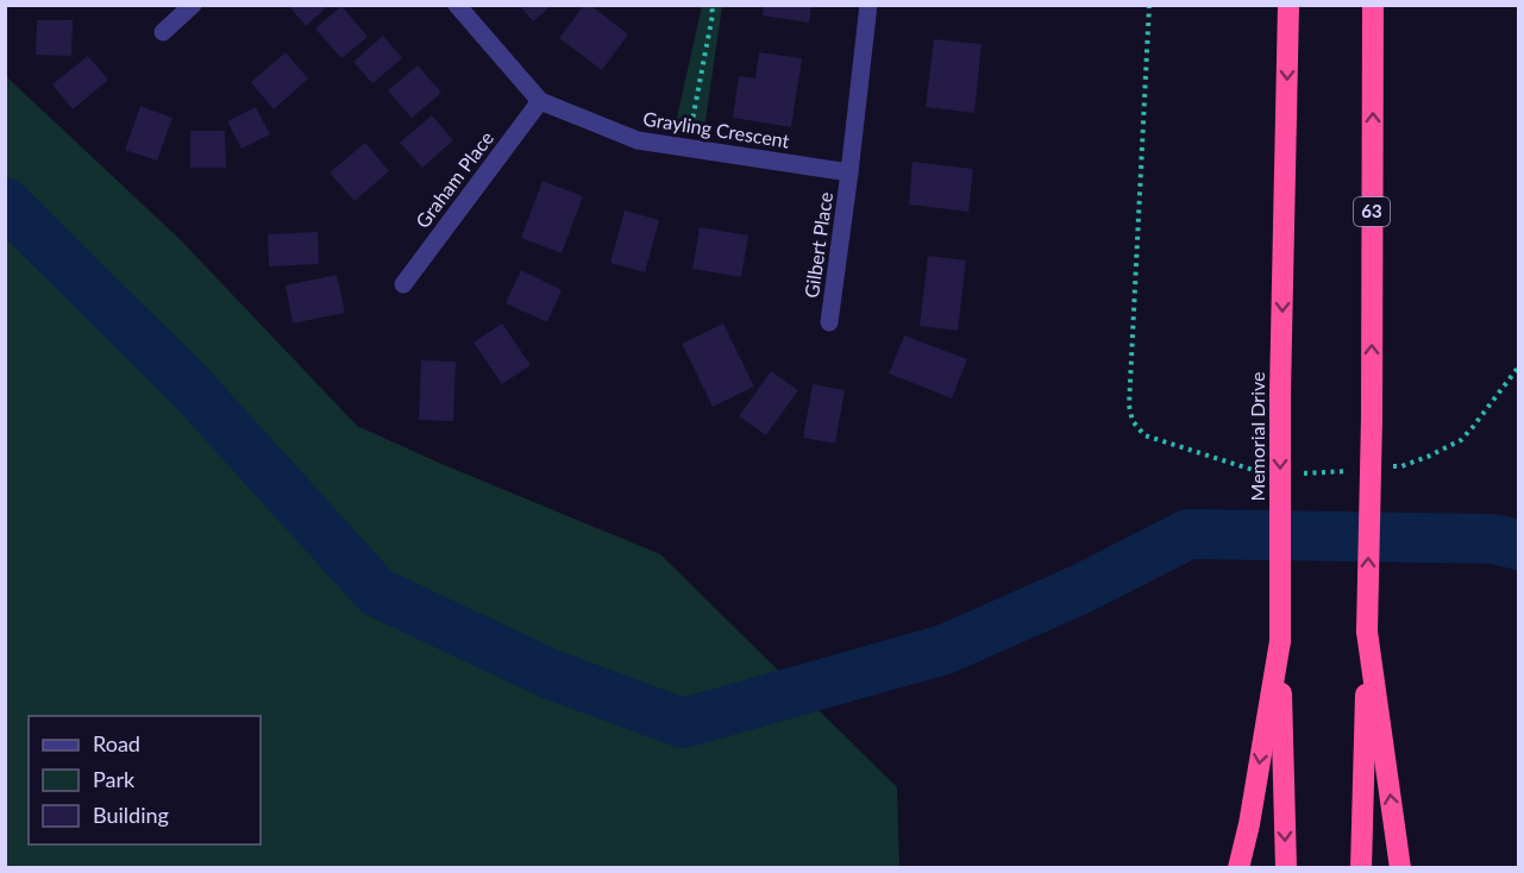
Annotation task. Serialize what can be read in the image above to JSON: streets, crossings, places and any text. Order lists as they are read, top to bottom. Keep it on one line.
{"streets":{"highway":["63","Memorial Drive"],"street":["Grayling Crescent","Graham Place","Gilbert Place"]},"crossings":[["Grayling Crescent","Graham Place"],["Grayling Crescent","Gilbert Place"]],"legend":["Road","Park","Building"]}
